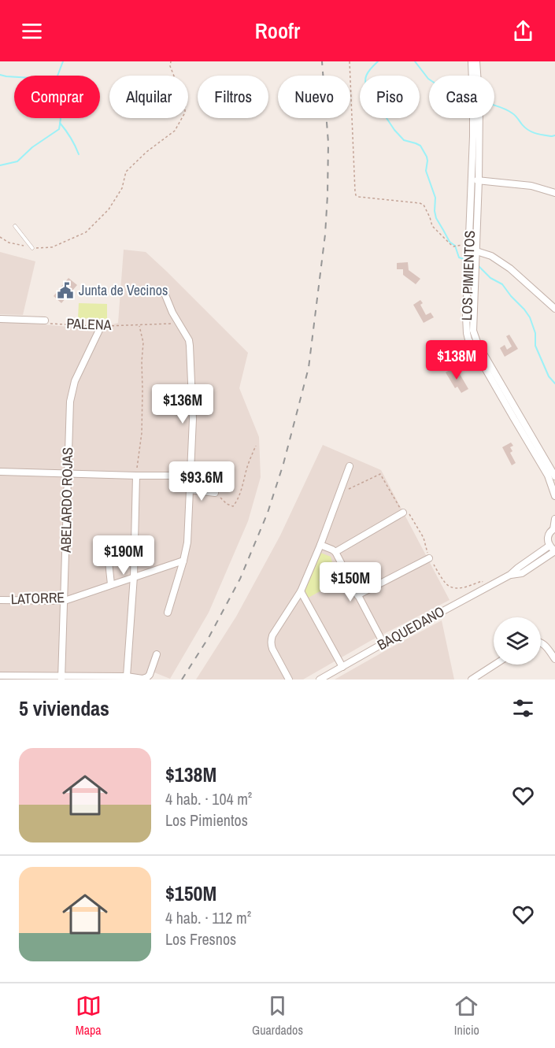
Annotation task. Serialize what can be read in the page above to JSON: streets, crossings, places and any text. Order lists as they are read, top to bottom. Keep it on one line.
{"streets":{"street":["LOS PIMIENTOS","ABELARDO ROJAS","LATORRE","BAQUEDANO"],"path":["PALENA"]},"crossings":[["PALENA","ABELARDO ROJAS"],["ABELARDO ROJAS","LATORRE"]],"places":{"public building":["Junta de Vecinos"]},"page":{"header":"Roofr","chip":["Comprar","Alquilar","Filtros","Nuevo","Piso","Casa"],"price":["$138M","$136M","$93.6M","$190M","$150M"],"heading":"5 viviendas","list":[{"name":"$138M","note":"4 hab. · 104 m² · Los Pimientos"},{"name":"$150M","note":"4 hab. · 112 m² · Los Fresnos"}],"tabs":["Mapa","Guardados","Inicio"]}}
